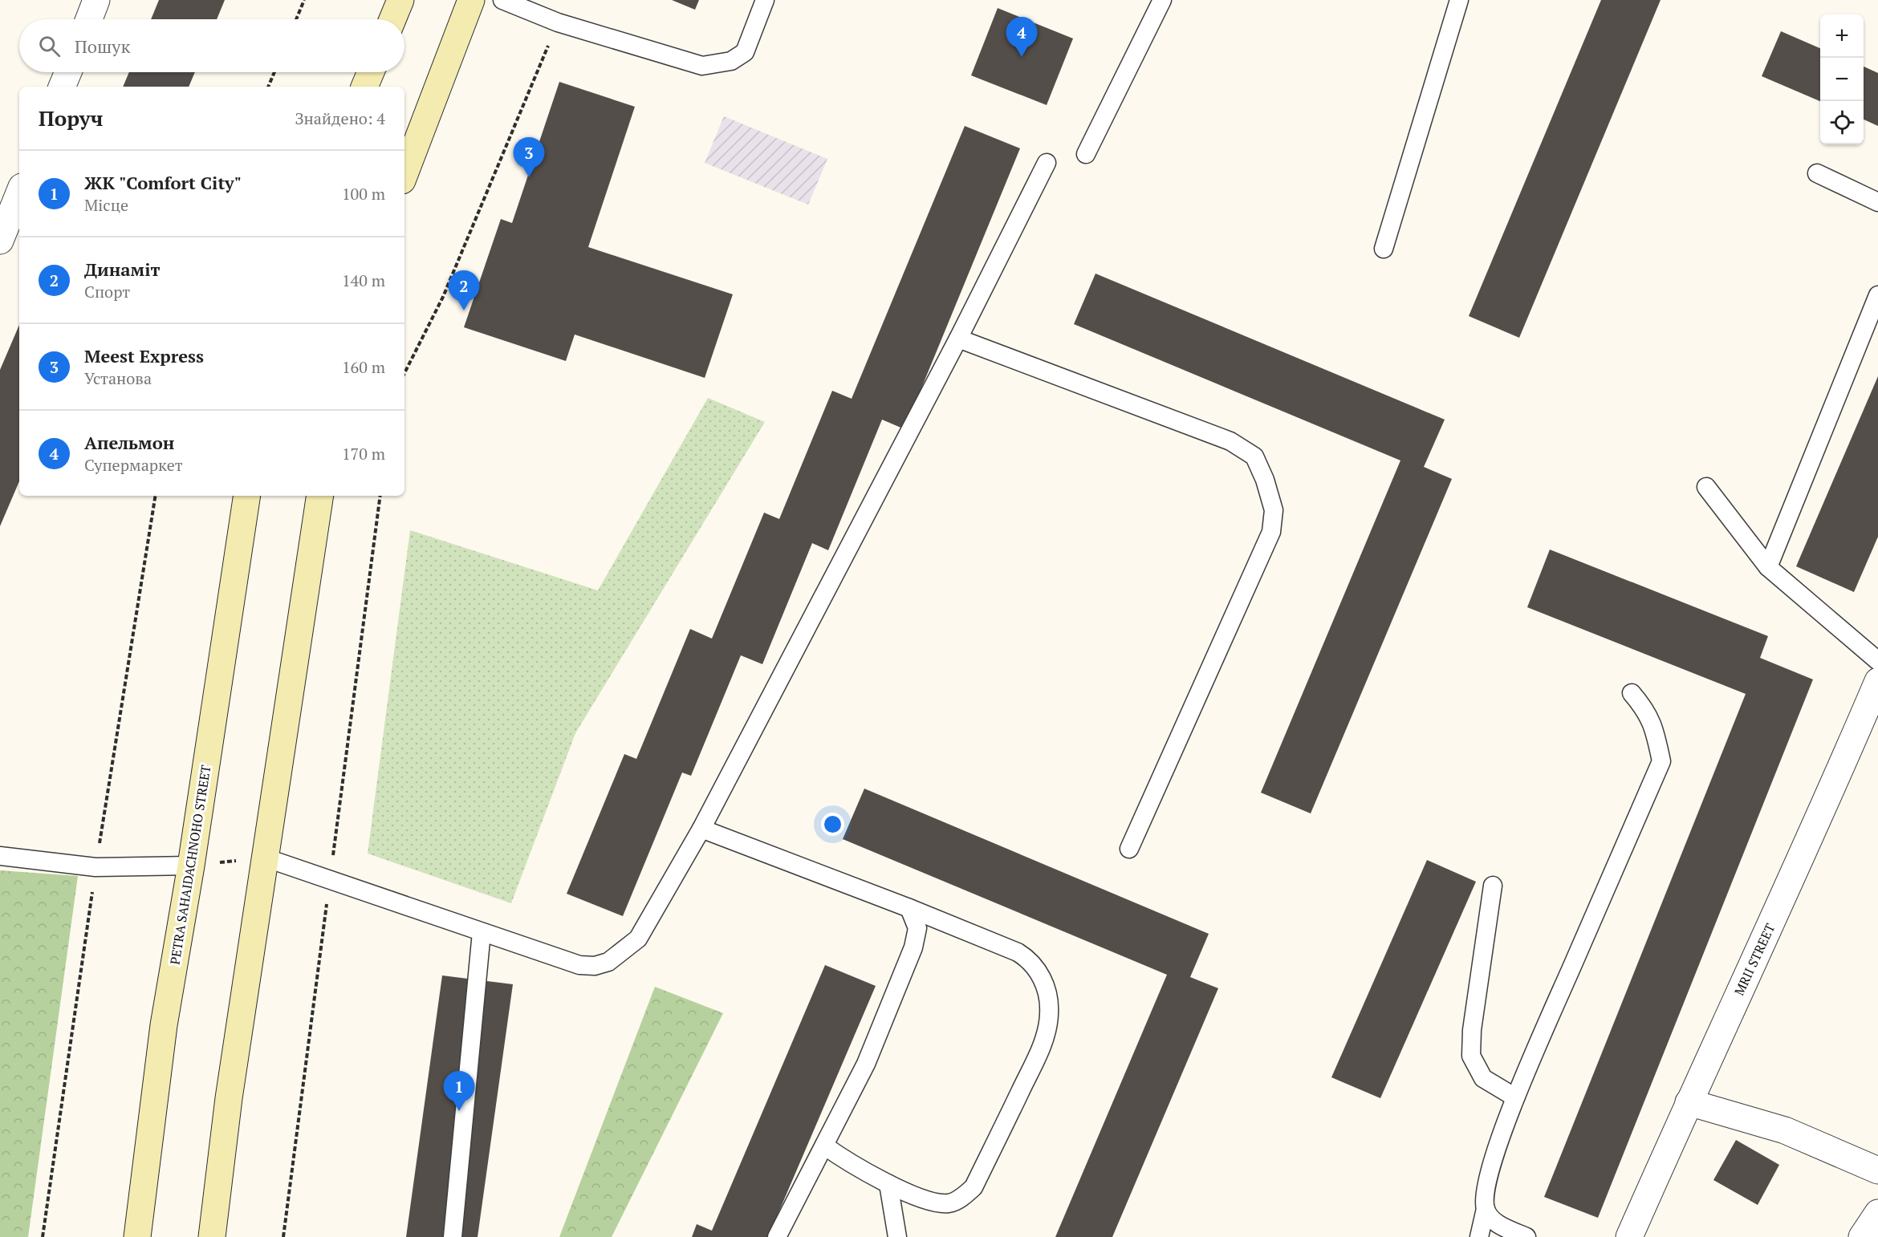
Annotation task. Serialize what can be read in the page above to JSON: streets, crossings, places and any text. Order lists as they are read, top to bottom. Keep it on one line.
{"streets":{"street":["PETRA SAHAIDACHNOHO STREET","MRII STREET"]},"page":{"map_buttons":["+","−"],"pins":["4","3","2","1"],"search":"Пошук","heading":["Поруч","Знайдено: 4"],"list":[{"mark":"1","name":"ЖК \"Comfort City\"","note":"Місце","value":"100 m"},{"mark":"2","name":"Динаміт","note":"Спорт","value":"140 m"},{"mark":"3","name":"Meest Express","note":"Установа","value":"160 m"},{"mark":"4","name":"Апельмон","note":"Супермаркет","value":"170 m"}]}}
